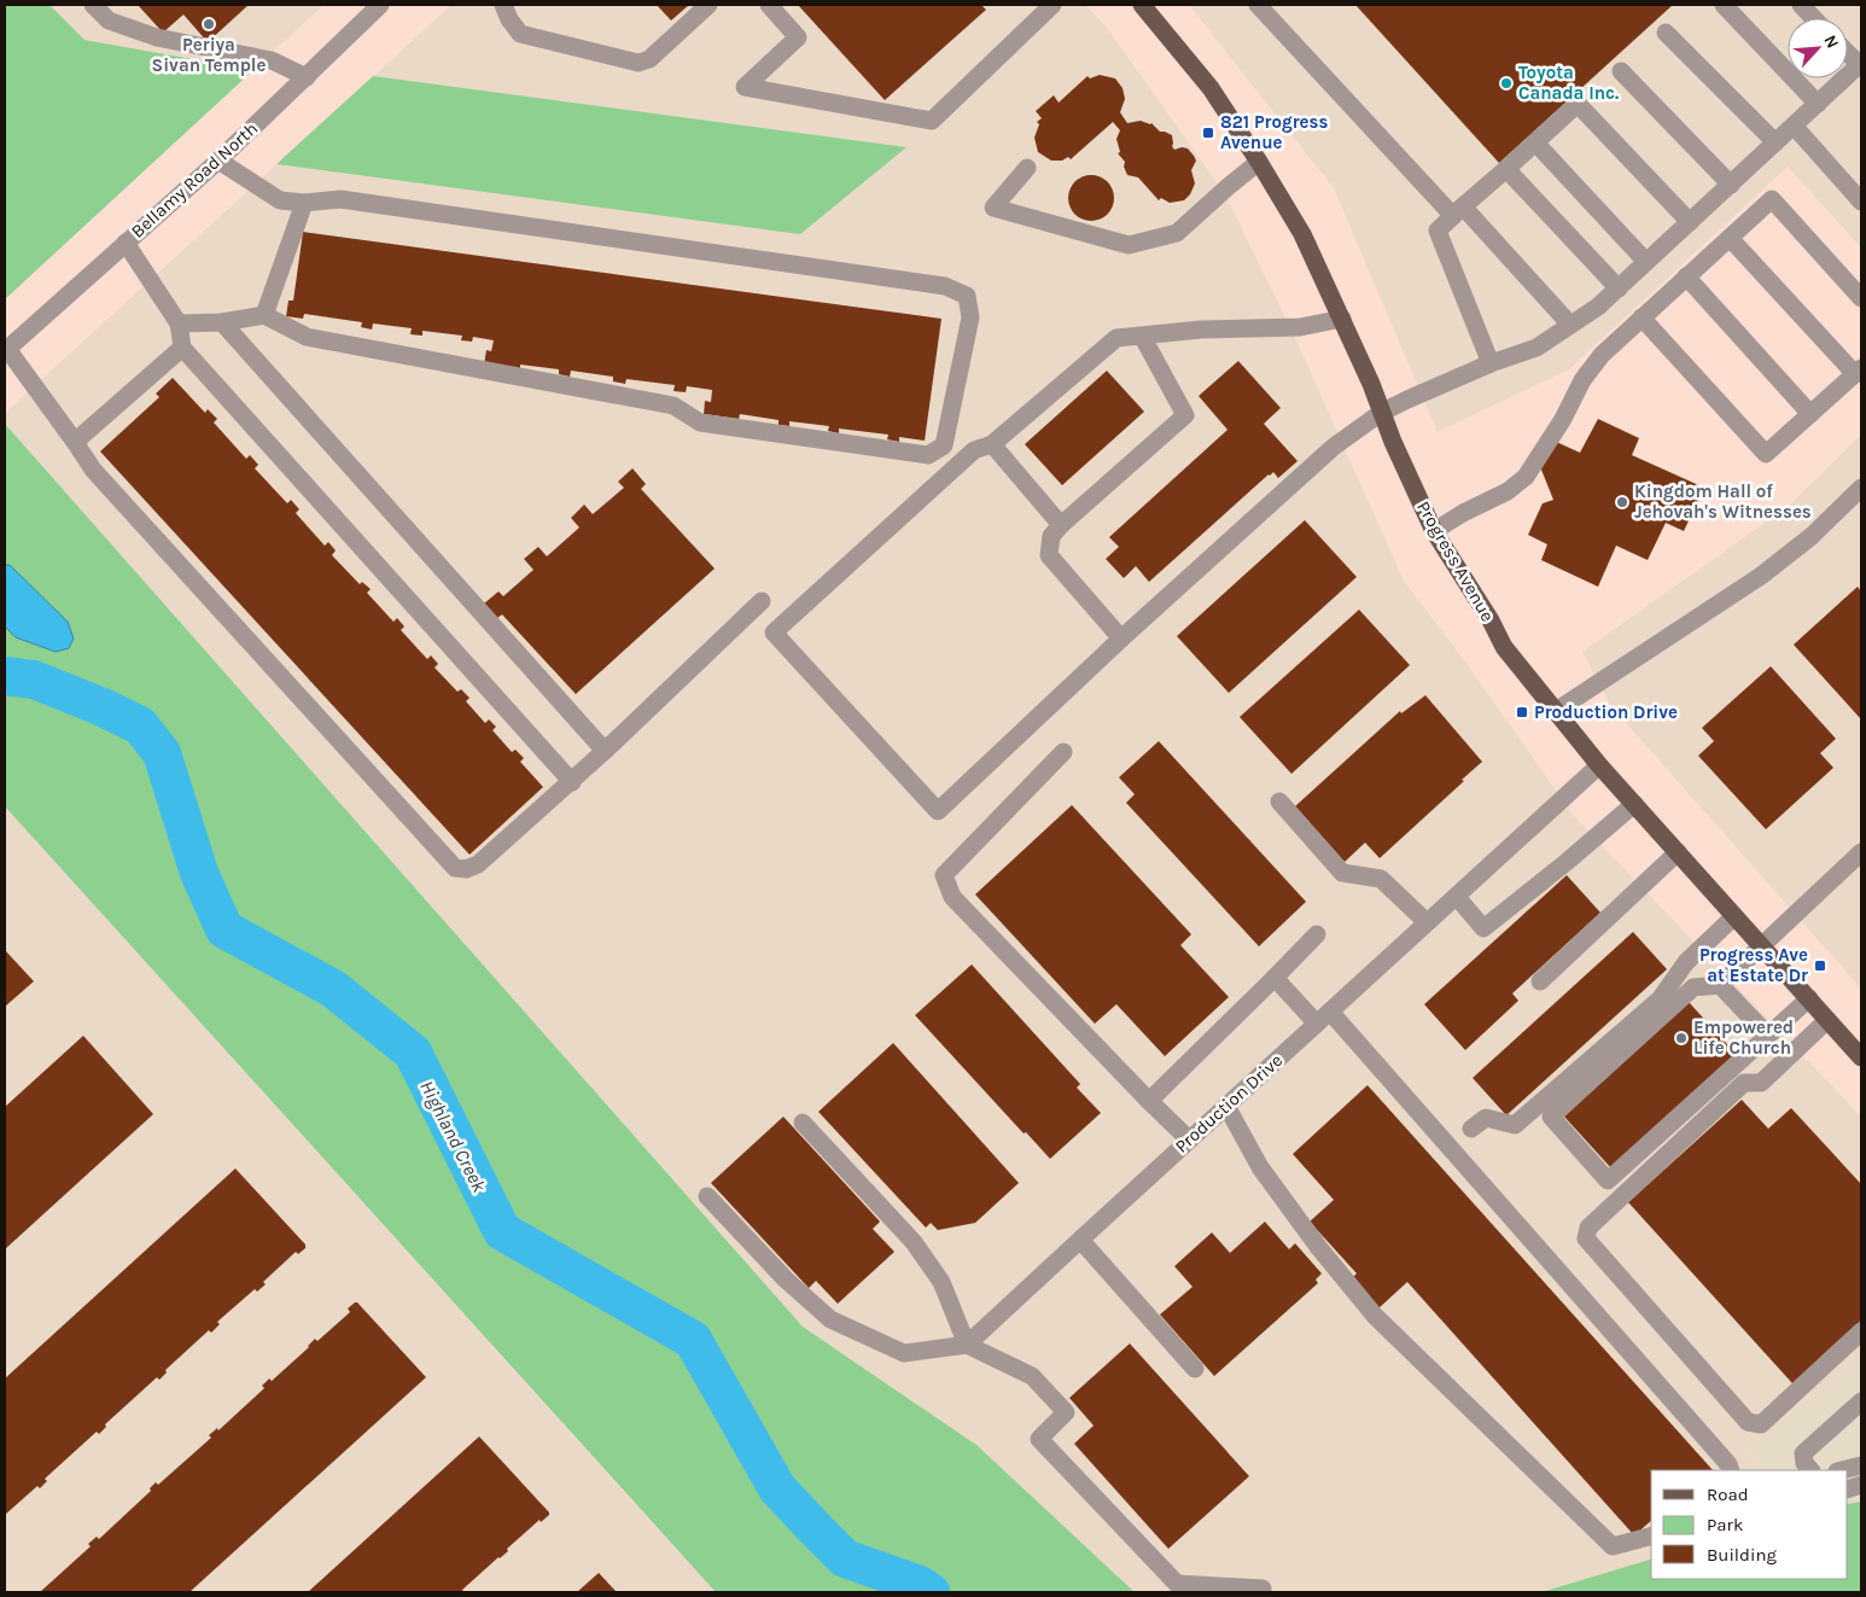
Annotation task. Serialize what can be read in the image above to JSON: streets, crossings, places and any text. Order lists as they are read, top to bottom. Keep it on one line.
{"streets":{"main road":["Progress Avenue"],"street":["Bellamy Road North","Production Drive"]},"crossings":[["Progress Avenue","Production Drive"]],"water":["Highland Creek"],"places":{"other":["Periya Sivan Temple","Toyota Canada Inc.","Kingdom Hall of Jehovah's Witnesses","Empowered Life Church"],"transit":["821 Progress Avenue","Production Drive","Progress Ave at Estate Dr"]},"legend":["Road","Park","Building"],"north":"top right"}
